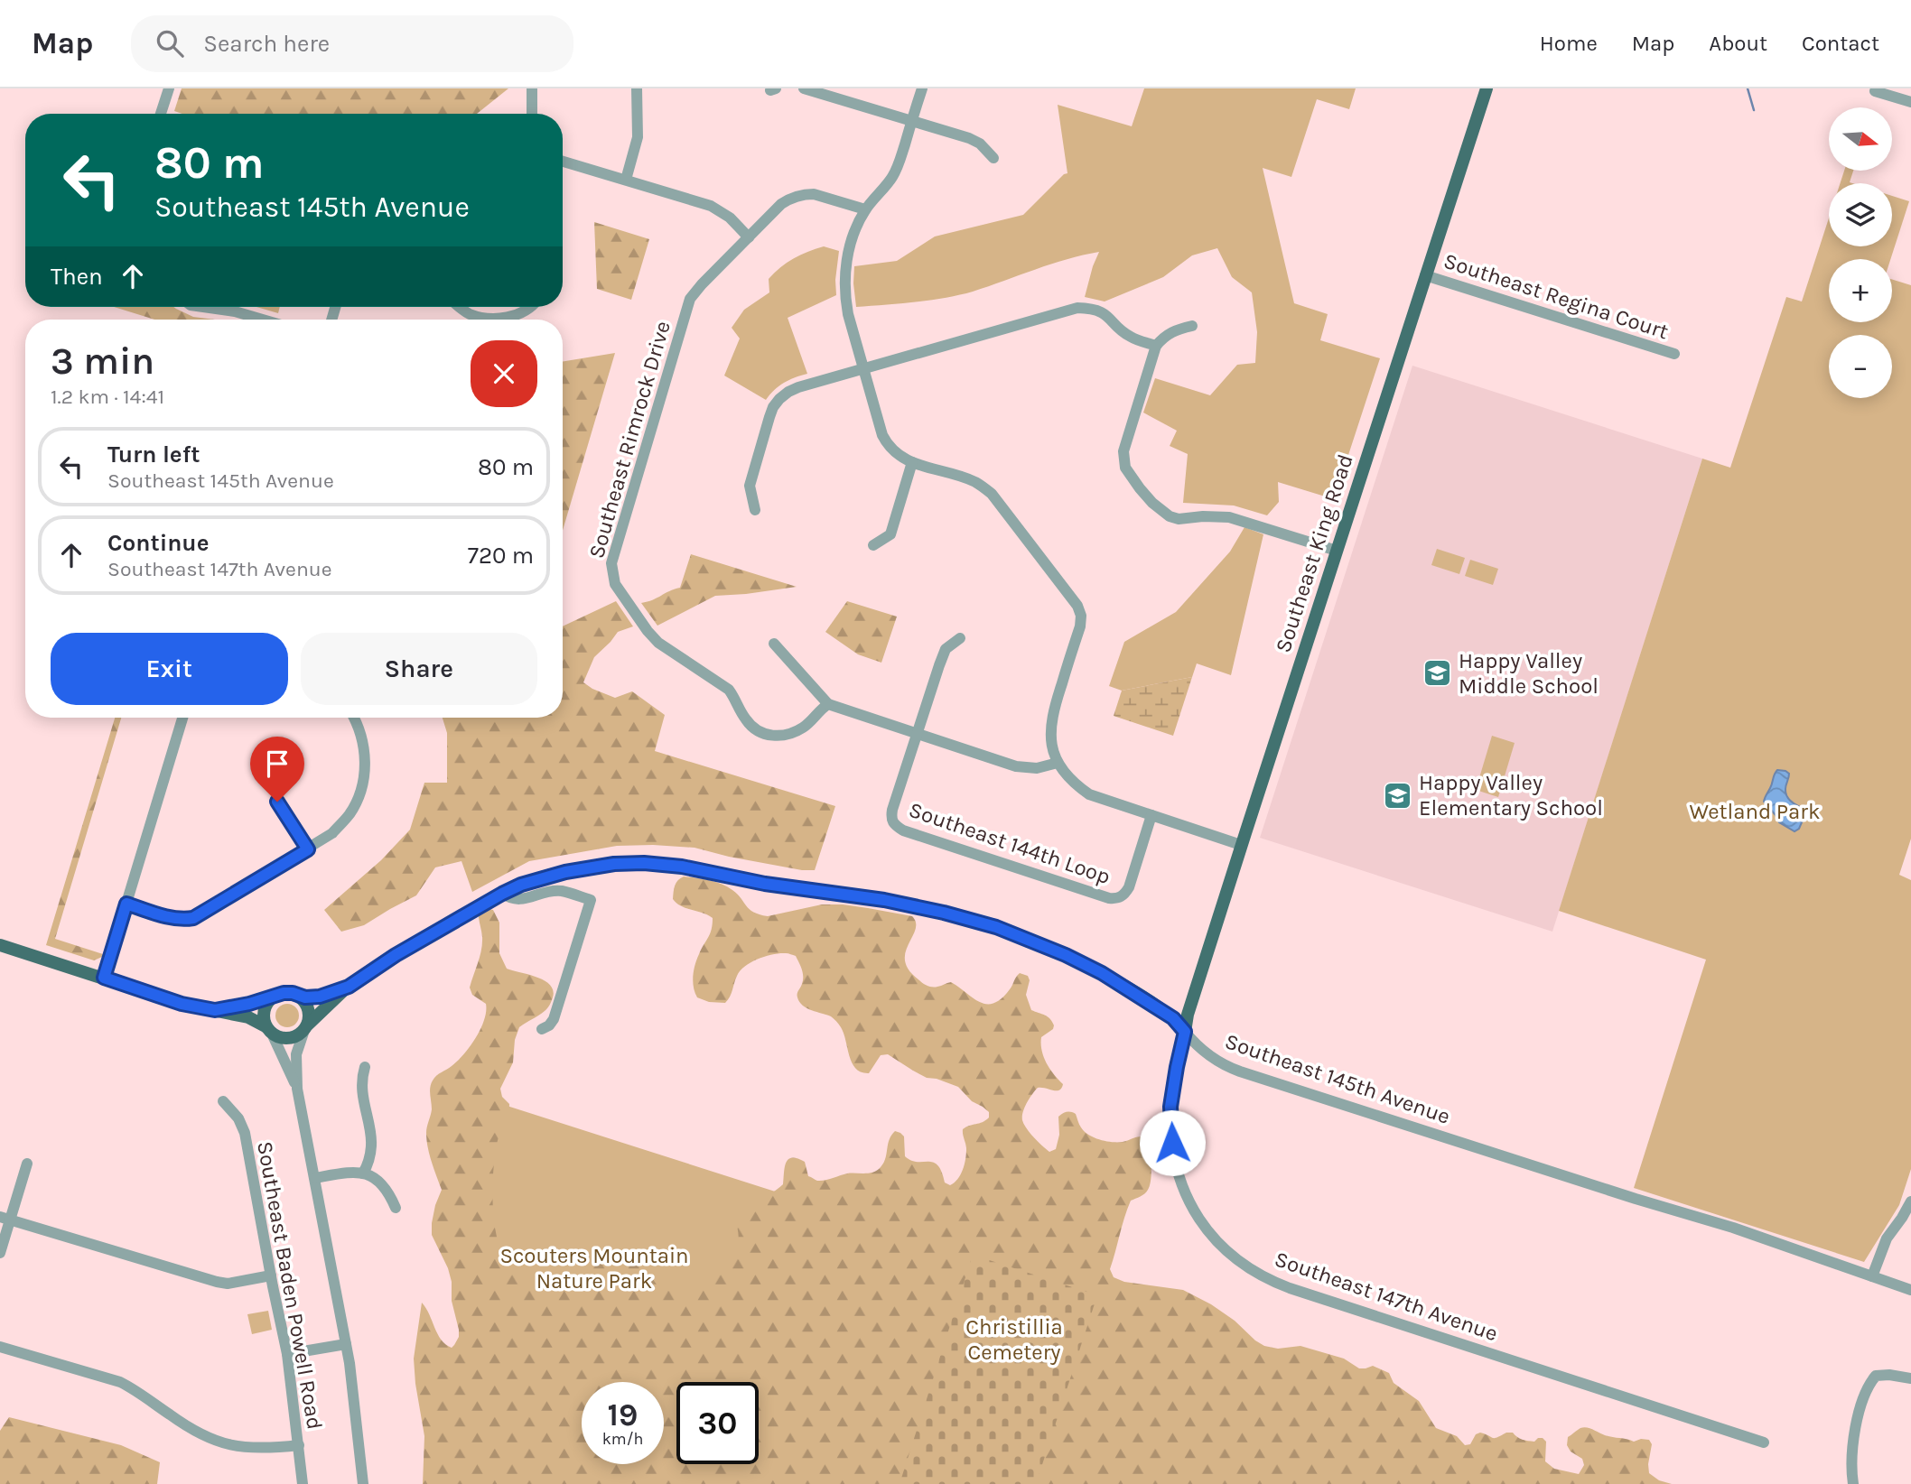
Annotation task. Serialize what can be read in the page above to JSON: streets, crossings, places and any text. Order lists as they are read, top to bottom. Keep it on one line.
{"streets":{"main road":["Southeast King Road","Southeast 145th Avenue"],"street":["Southeast Regina Court","Southeast Rimrock Drive","Southeast 144th Loop","Southeast Baden Powell Road","Southeast 147th Avenue"]},"crossings":[["Southeast Regina Court","Southeast King Road"],["Southeast King Road","Southeast 145th Avenue"],["Southeast King Road","Southeast 147th Avenue"],["Southeast 145th Avenue","Southeast 147th Avenue"]],"parks":["Wetland Park","Scouters Mountain Nature Park","Christillia Cemetery"],"places":{"school or university":["Happy Valley Middle School","Happy Valley Elementary School"]},"north":"right","page":{"header":"Map","search":"Search here","nav":["Home","Map","About","Contact"],"map_buttons":["+","−"],"turn":["80 m","Southeast 145th Avenue"],"then":"Then","heading":["3 min","1.2 km · 14:41"],"list":[{"name":"Turn left","note":"Southeast 145th Avenue","value":"80 m"},{"name":"Continue","note":"Southeast 147th Avenue","value":"720 m"}],"buttons":["Exit","Share"],"speed":"19 km/h","limit":"30"}}
